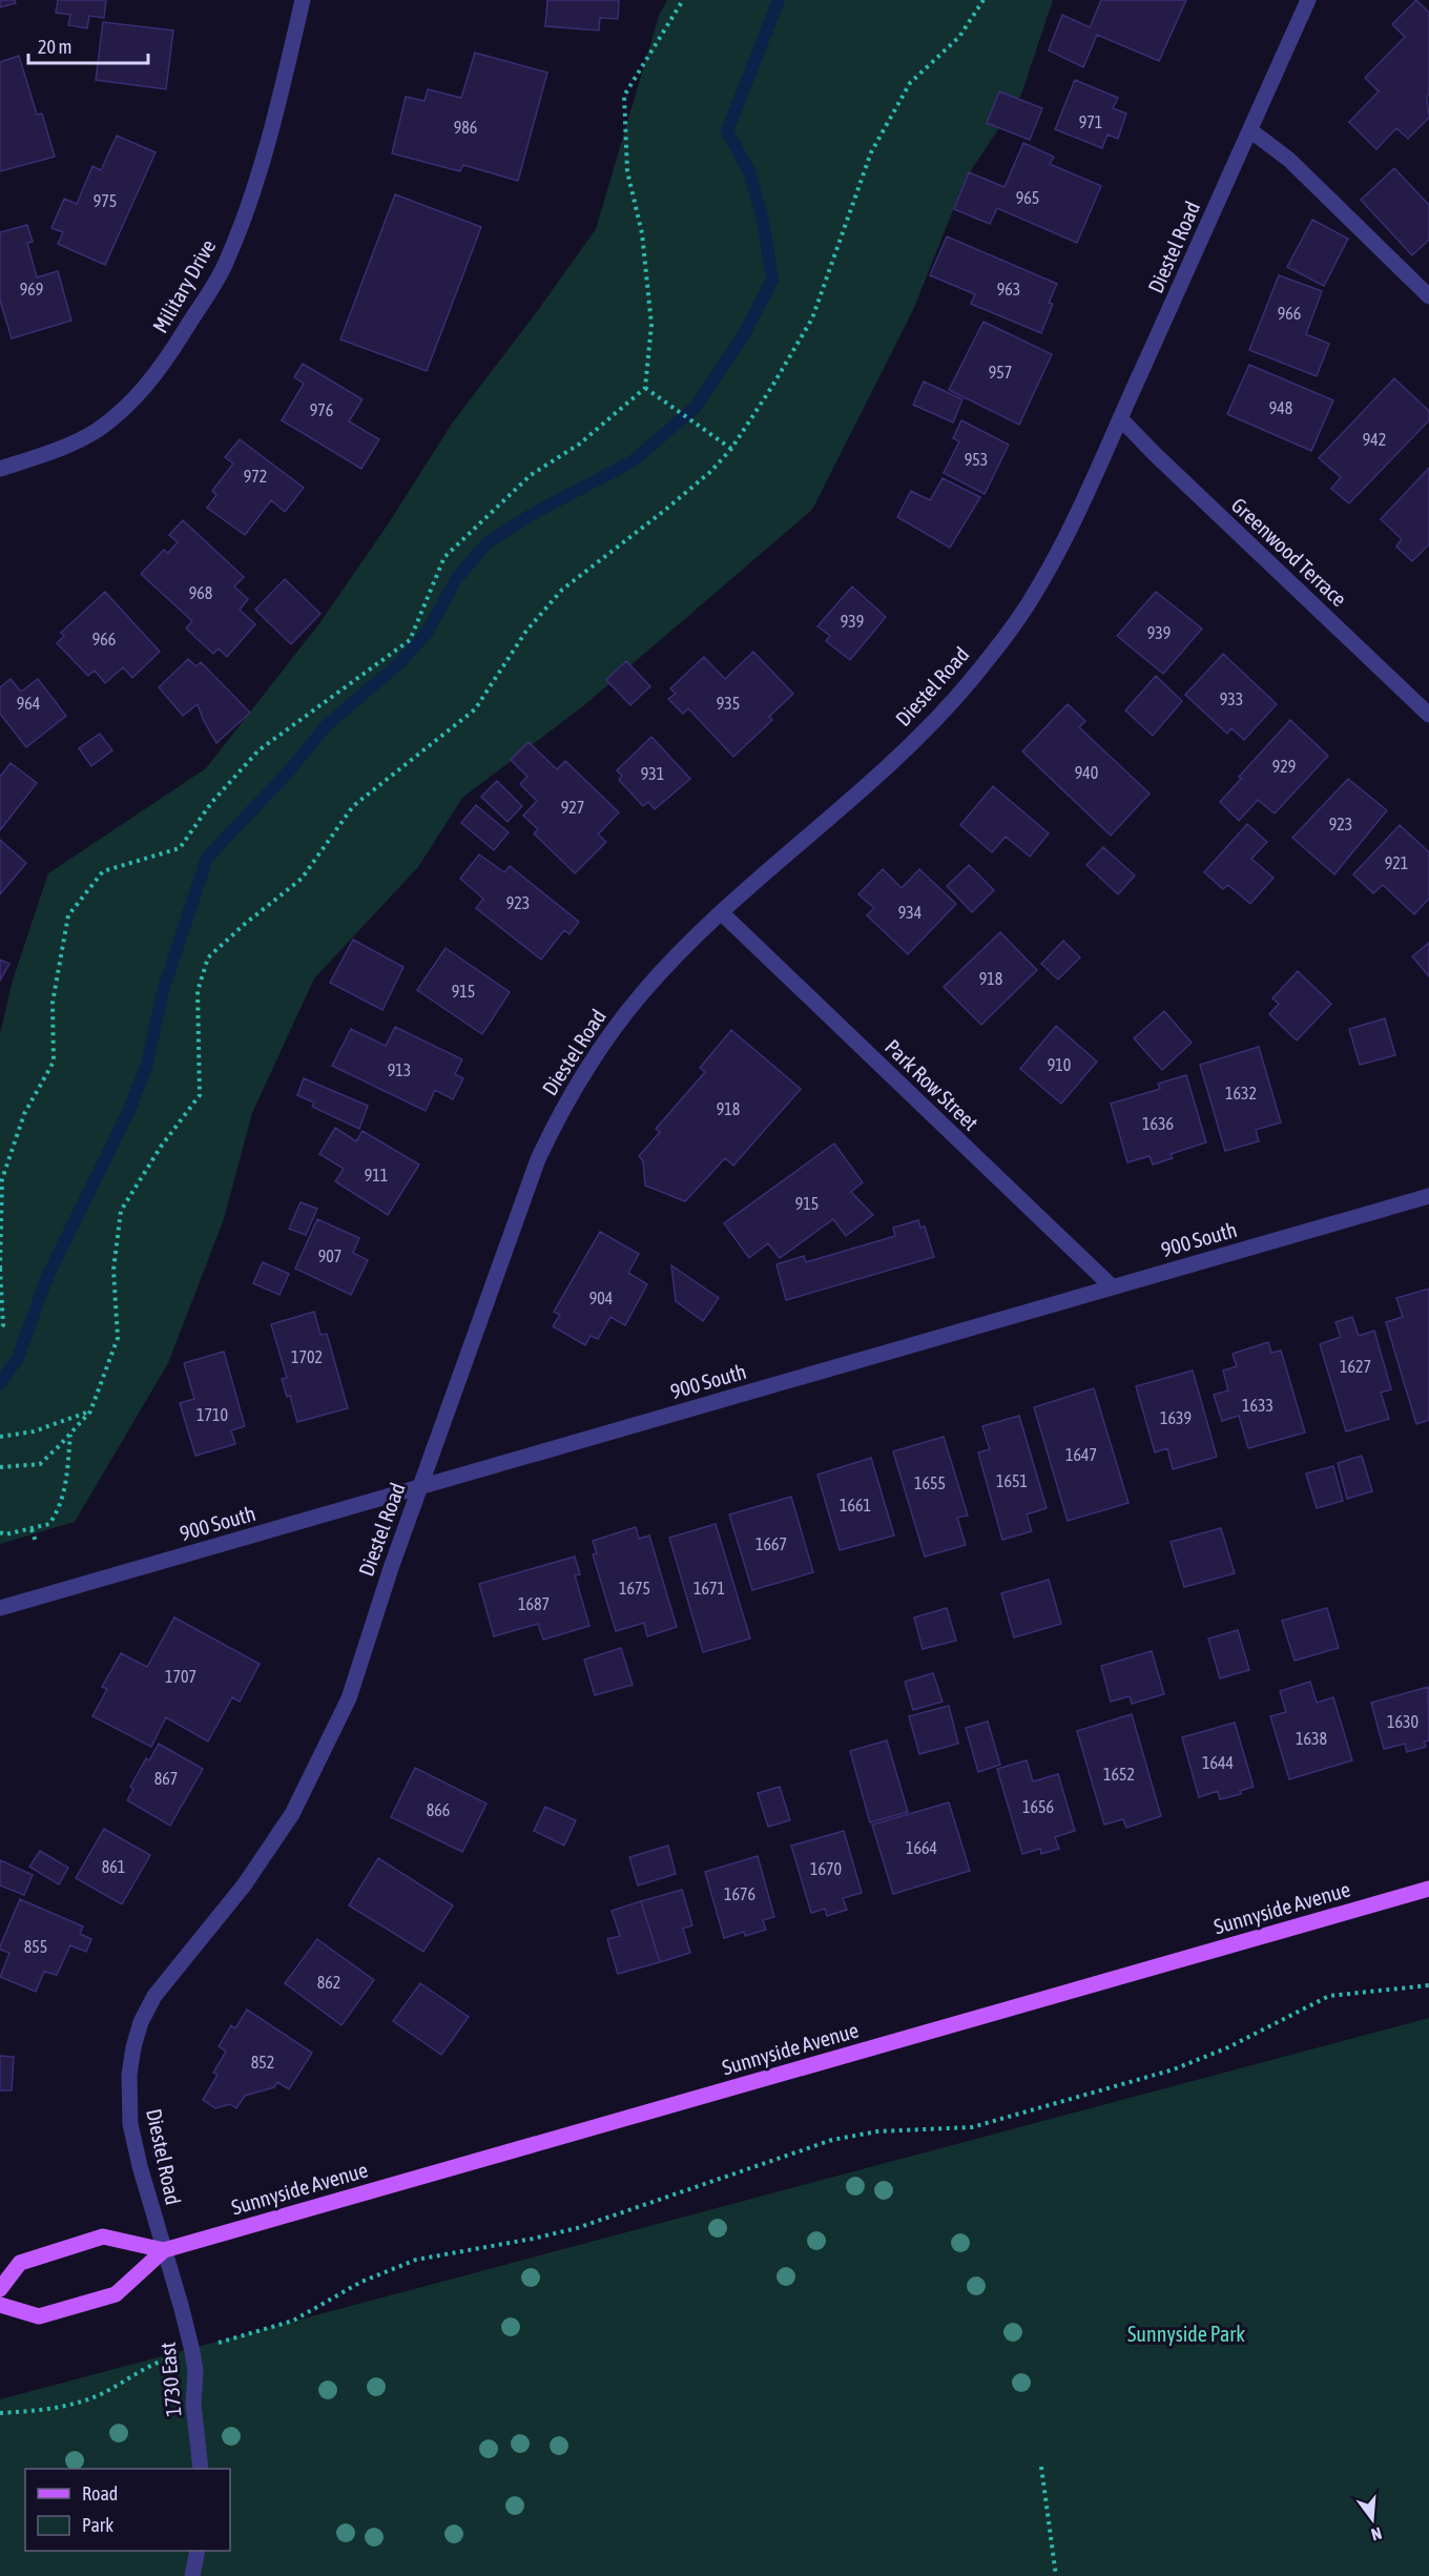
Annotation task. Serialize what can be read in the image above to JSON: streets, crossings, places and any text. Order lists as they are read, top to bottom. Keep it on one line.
{"streets":{"main road":["Sunnyside Avenue"],"street":["Diestel Road","Military Drive","Greenwood Terrace","Park Row Street","900 South","1730 East"]},"crossings":[["Diestel Road","Greenwood Terrace"],["Diestel Road","Park Row Street"],["Diestel Road","900 South"],["Diestel Road","Sunnyside Avenue"],["Diestel Road","1730 East"],["Park Row Street","900 South"],["Sunnyside Avenue","1730 East"]],"parks":["Sunnyside Park"],"house_numbers":["971","986","965","975","969","963","966","957","948","976","942","953","972","968","939","939","966","933","964","935","929","940","931","927","923","921","923","934","918","915","910","913","1632","918","1636","911","915","907","904","1702","1627","1633","1710","1639","1647","1651","1655","1661","1667","1675","1671","1687","1707","1630","1638","1644","1652","867","1656","866","1664","861","1670","1676","855","862","852"],"legend":["Road","Park"],"scale_bar":"20 m","north":"bottom"}
